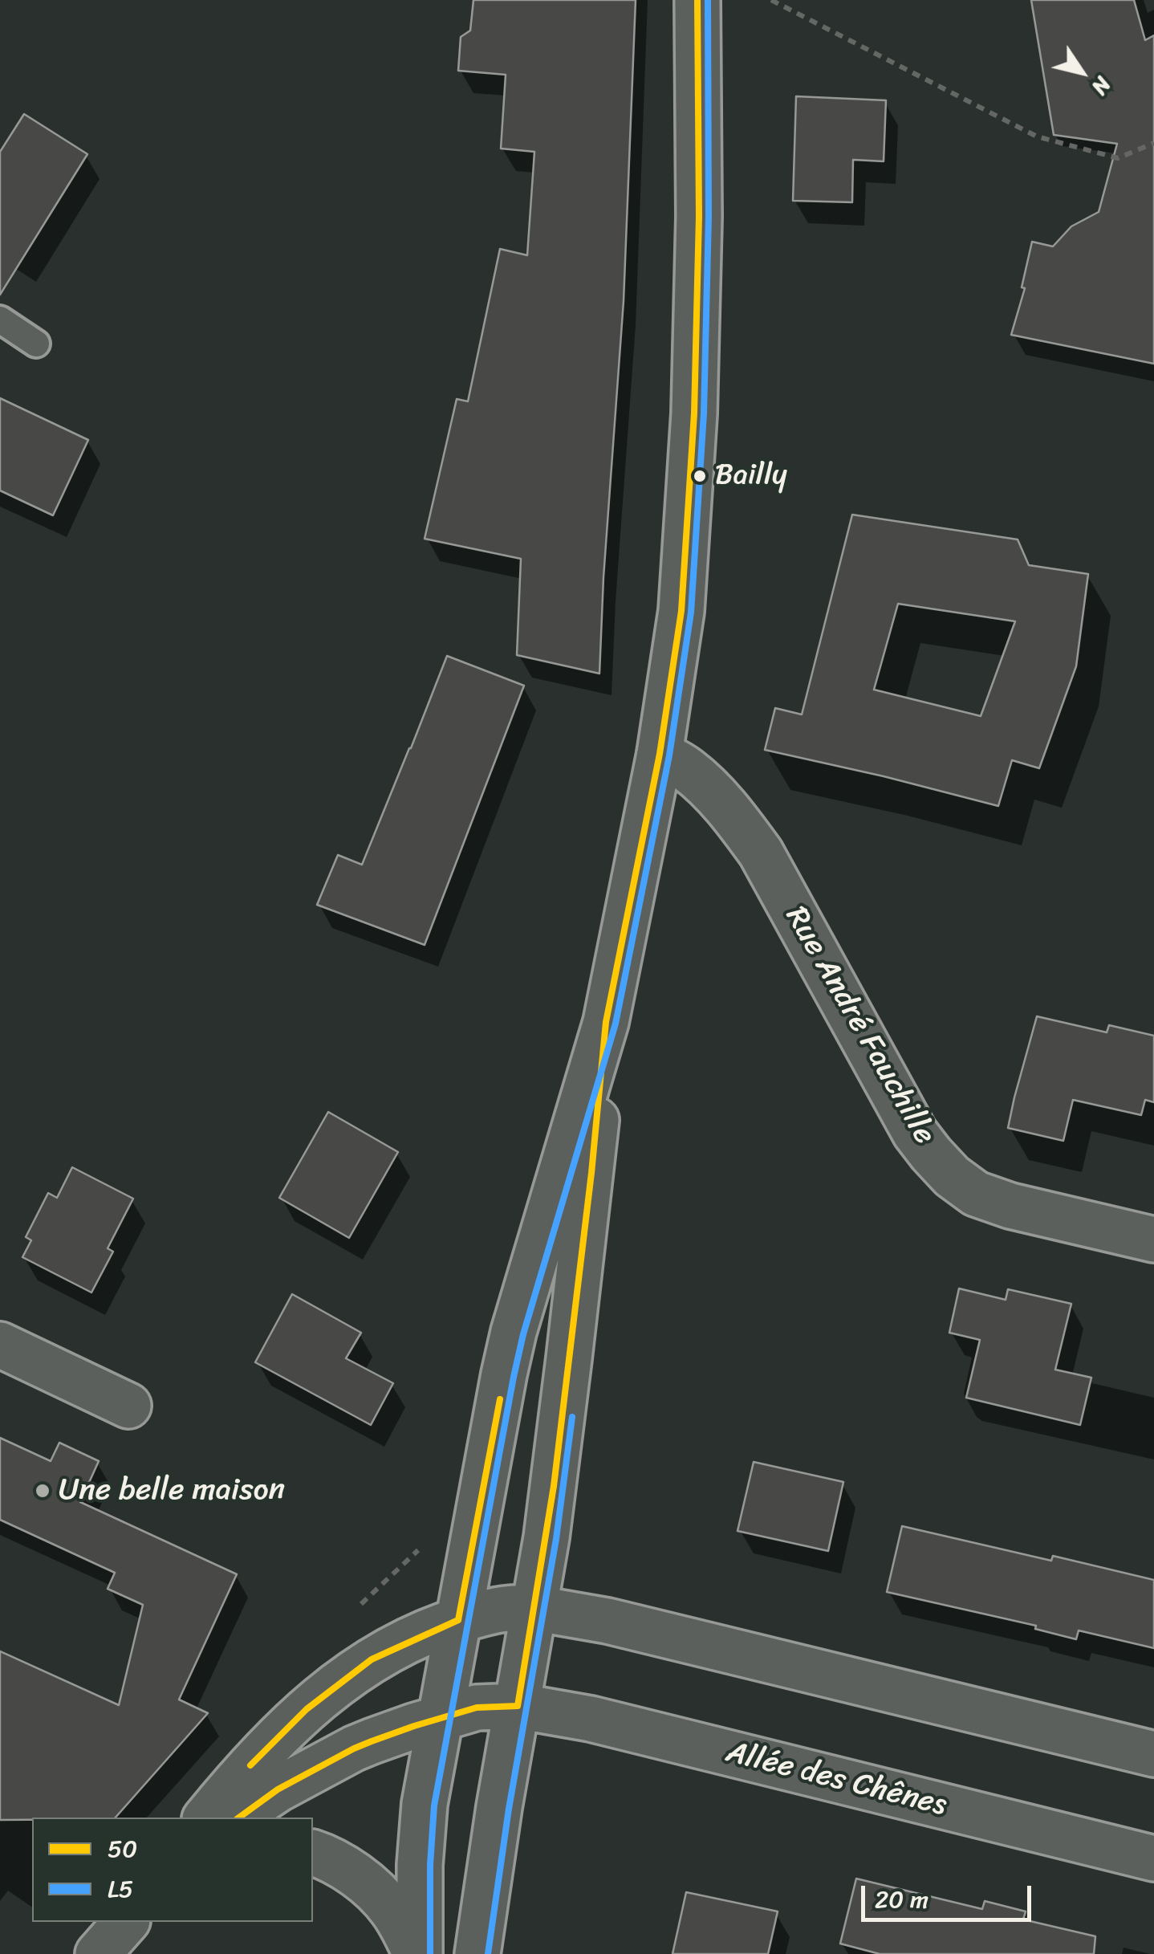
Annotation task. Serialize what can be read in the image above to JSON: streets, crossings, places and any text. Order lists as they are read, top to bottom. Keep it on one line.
{"streets":{"street":["Rue André Fauchille","Allée des Chênes"]},"places":["Bailly","Une belle maison"],"lines":["transit line 50","transit line L5"],"legend":["50","L5"],"scale_bar":"20 m","north":"bottom right"}
